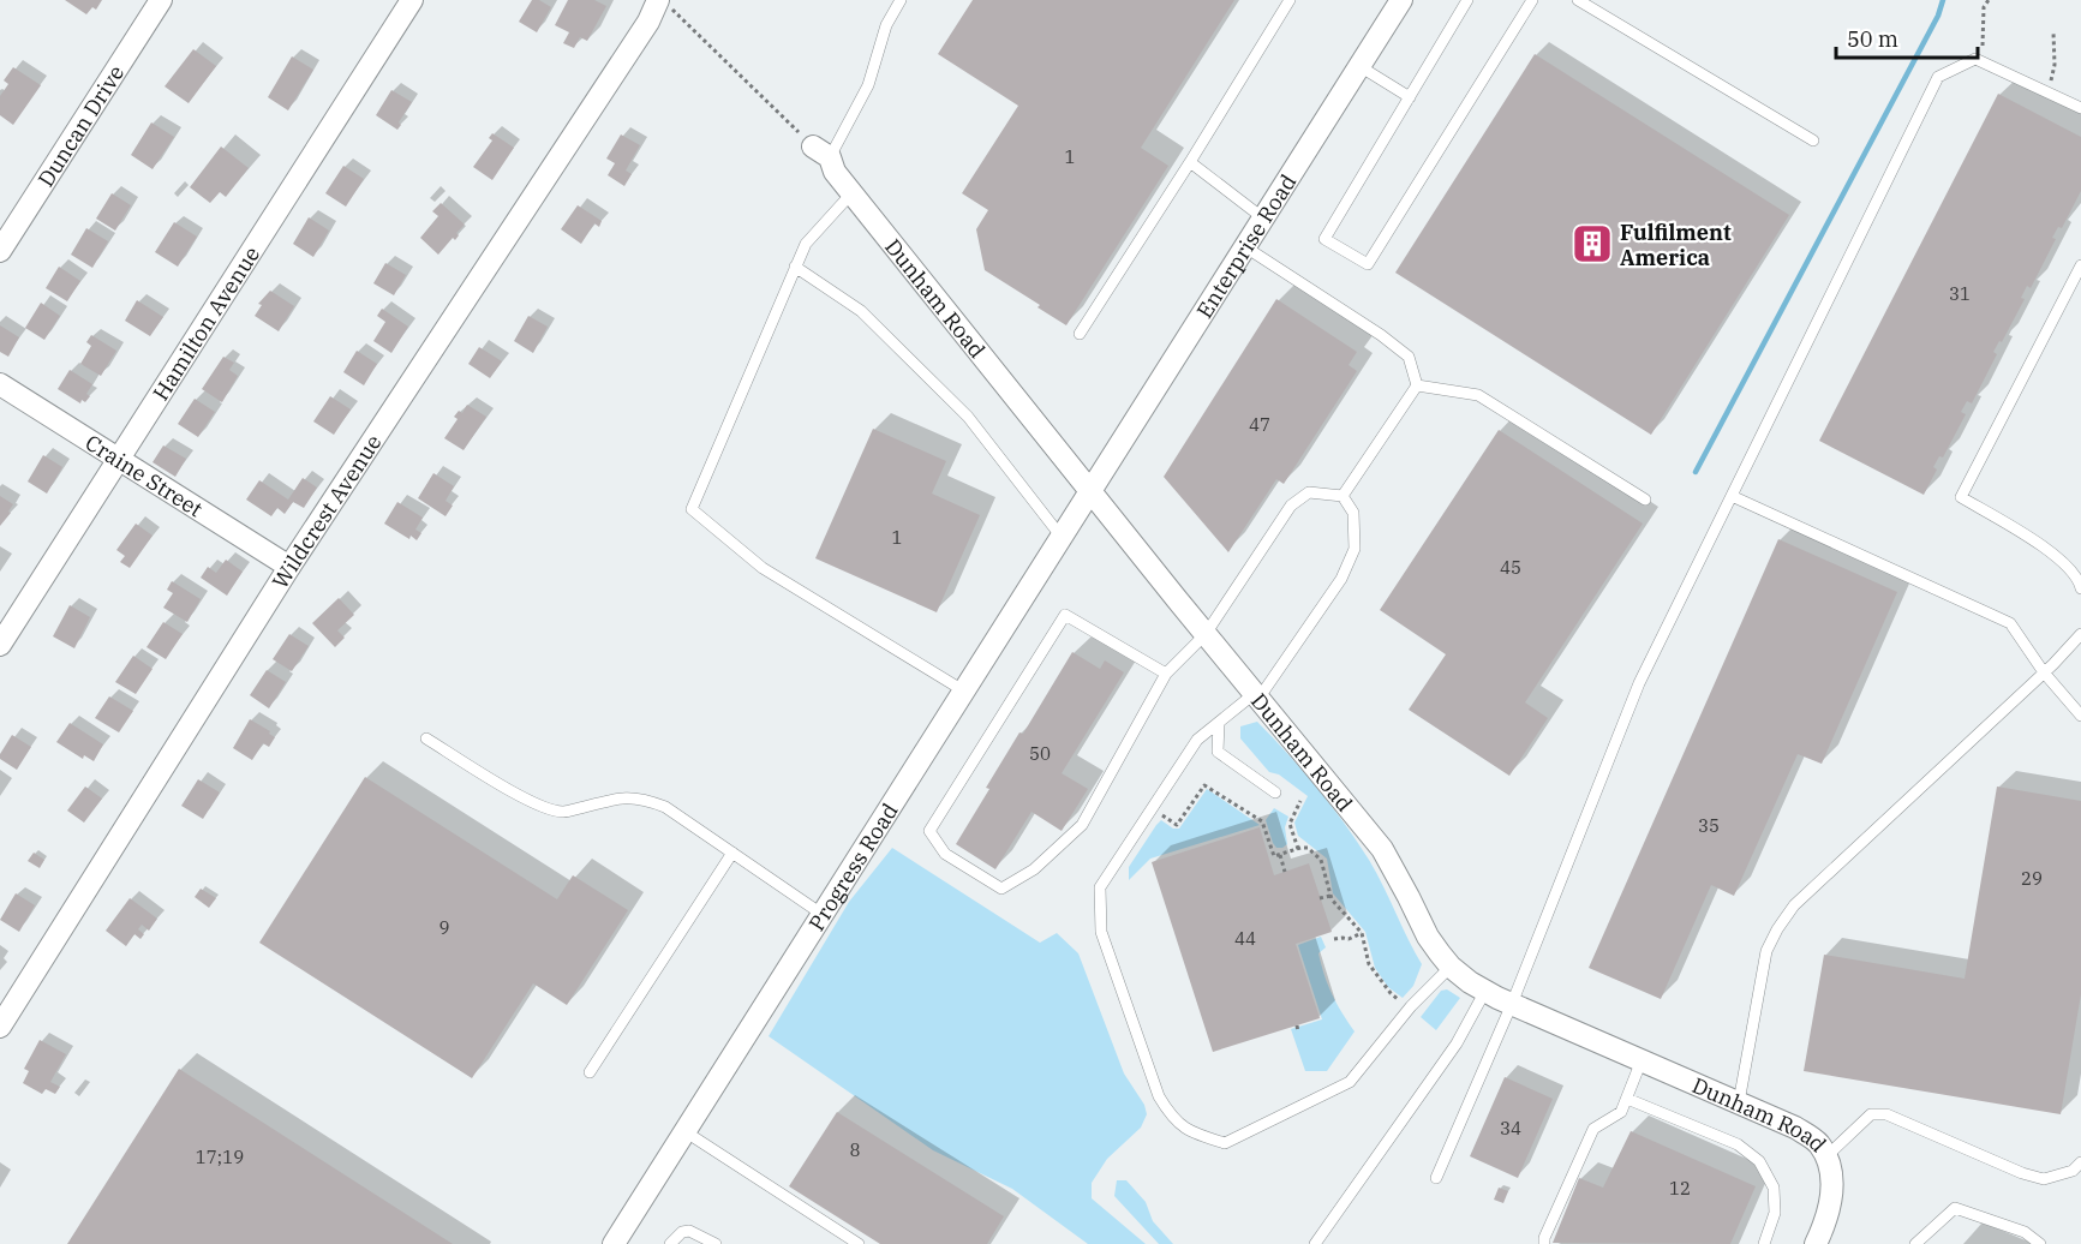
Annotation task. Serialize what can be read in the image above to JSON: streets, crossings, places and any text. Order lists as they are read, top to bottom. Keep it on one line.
{"streets":{"street":["Duncan Drive","Enterprise Road","Dunham Road","Hamilton Avenue","Craine Street","Wildcrest Avenue","Progress Road"]},"crossings":[["Enterprise Road","Dunham Road"],["Enterprise Road","Progress Road"],["Dunham Road","Progress Road"],["Hamilton Avenue","Craine Street"],["Craine Street","Wildcrest Avenue"]],"places":{"building":["Fulfilment America"]},"house_numbers":["1","31","47","1","45","50","35","29","9","44","34","8","17;19","12"],"scale_bar":"50 m"}
